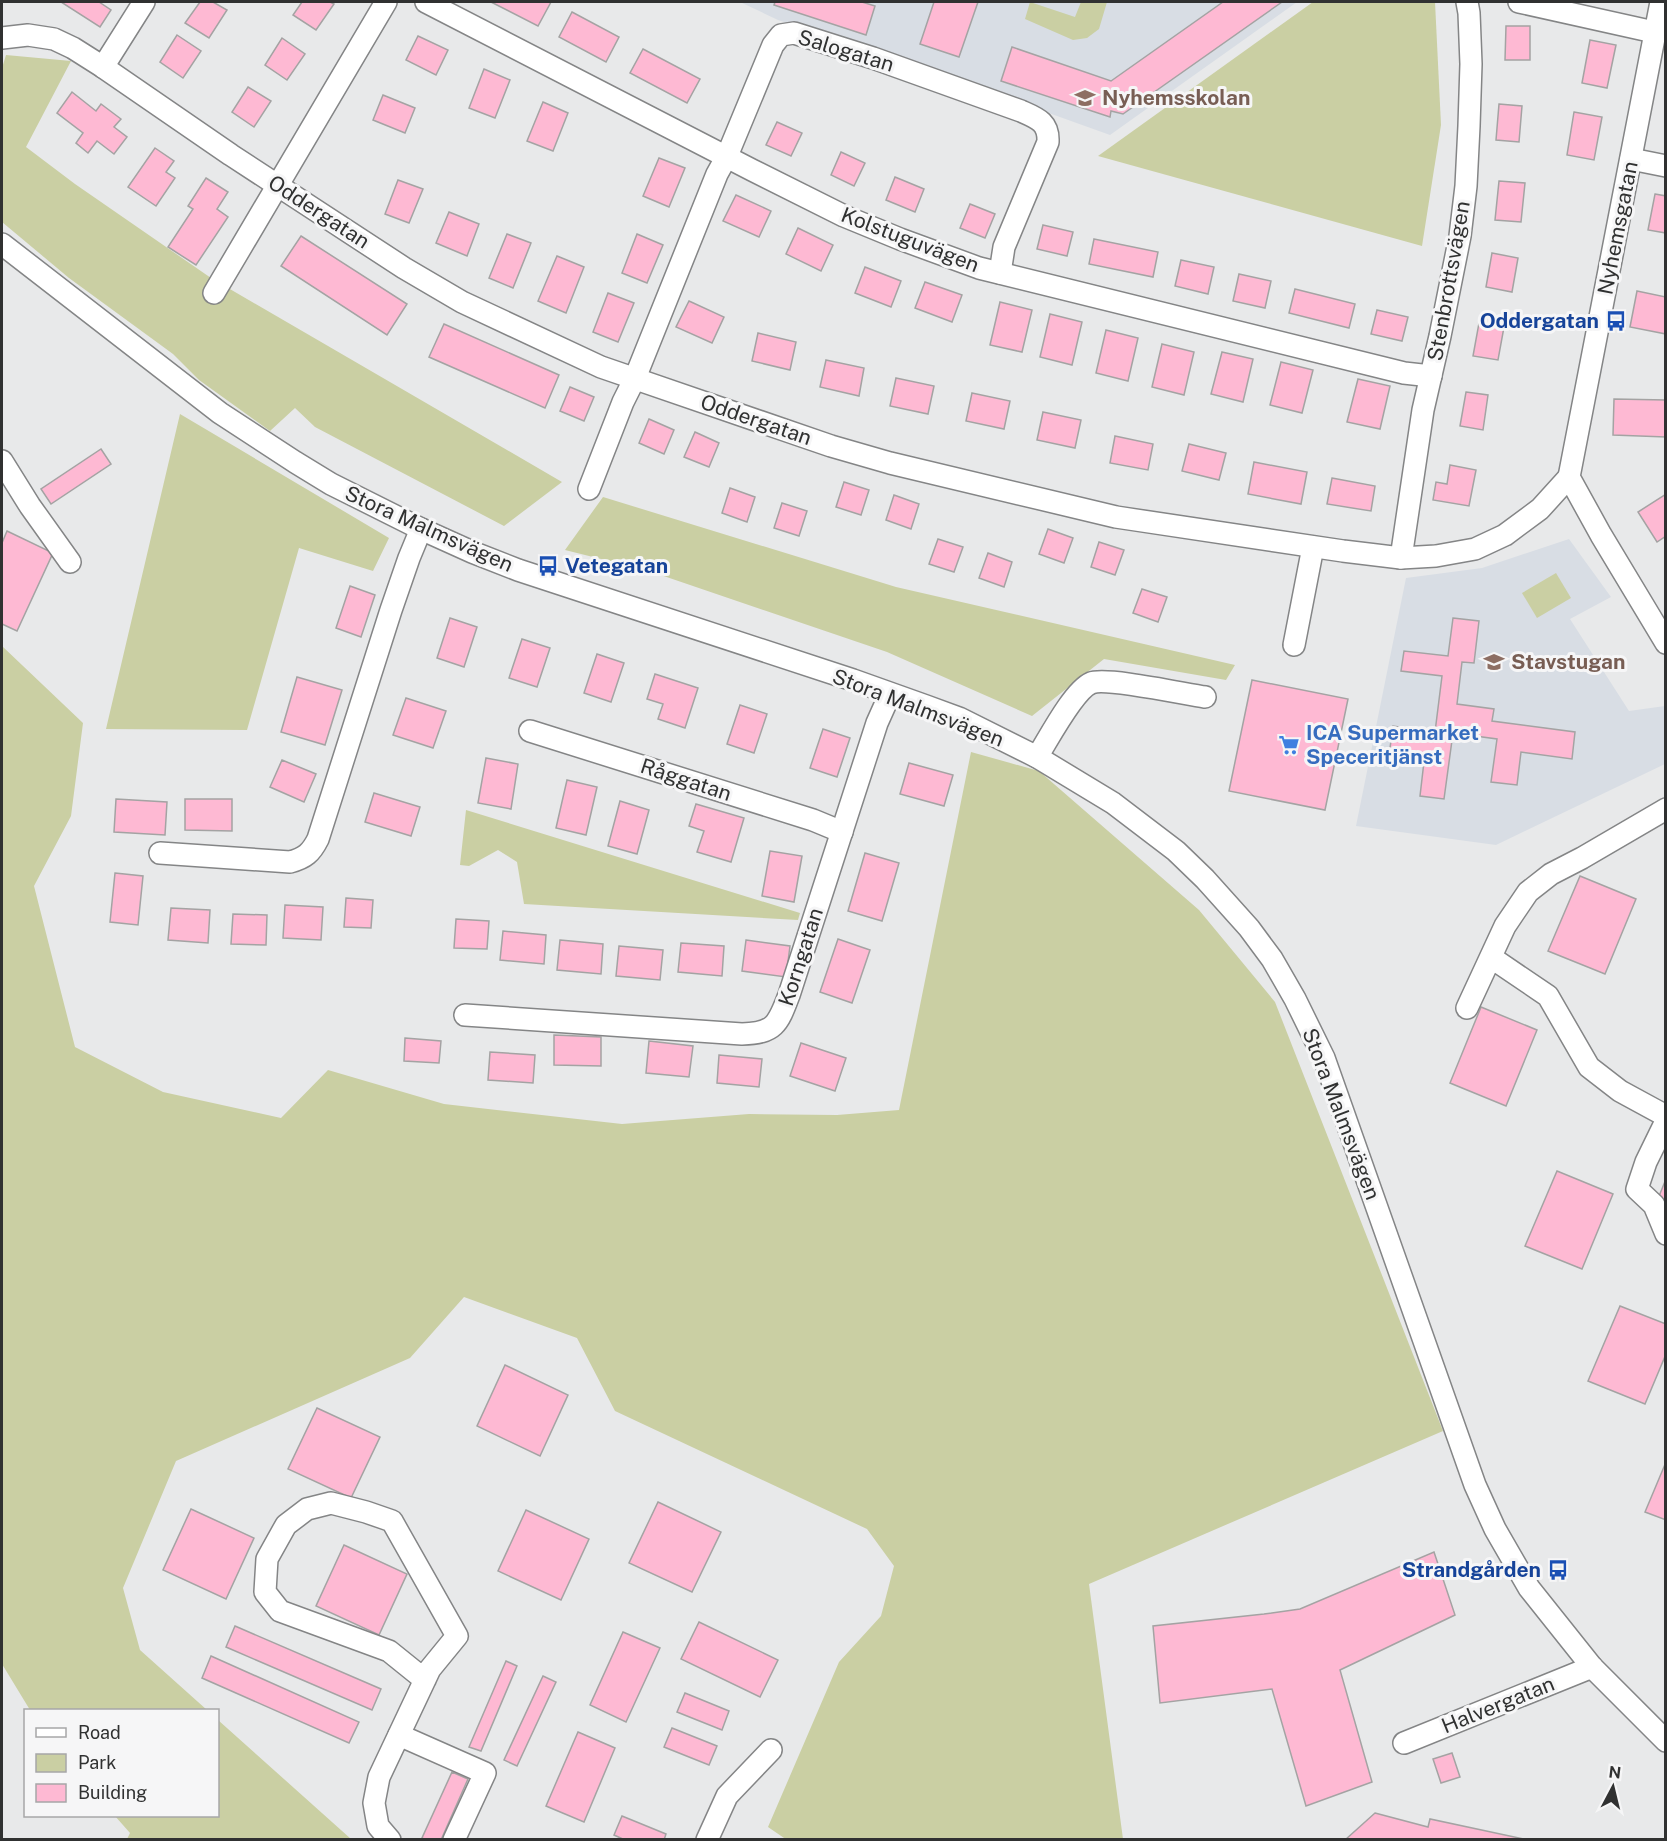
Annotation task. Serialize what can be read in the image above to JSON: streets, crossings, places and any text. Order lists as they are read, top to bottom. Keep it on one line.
{"streets":{"street":["Salogatan","Oddergatan","Nyhemsgatan","Kolstuguvägen","Stenbrottsvägen","Stora Malmsvägen","Råggatan","Korngatan","Halvergatan"]},"crossings":[["Salogatan","Oddergatan"],["Salogatan","Kolstuguvägen"],["Oddergatan","Nyhemsgatan"],["Oddergatan","Stenbrottsvägen"],["Kolstuguvägen","Stenbrottsvägen"],["Stora Malmsvägen","Korngatan"],["Stora Malmsvägen","Halvergatan"],["Råggatan","Korngatan"]],"places":{"school or university":["Nyhemsskolan","Stavstugan"],"bus stop":["Oddergatan","Vetegatan","Strandgården"],"supermarket":["ICA Supermarket Speceritjänst"]},"legend":["Road","Park","Building"],"north":"top"}
